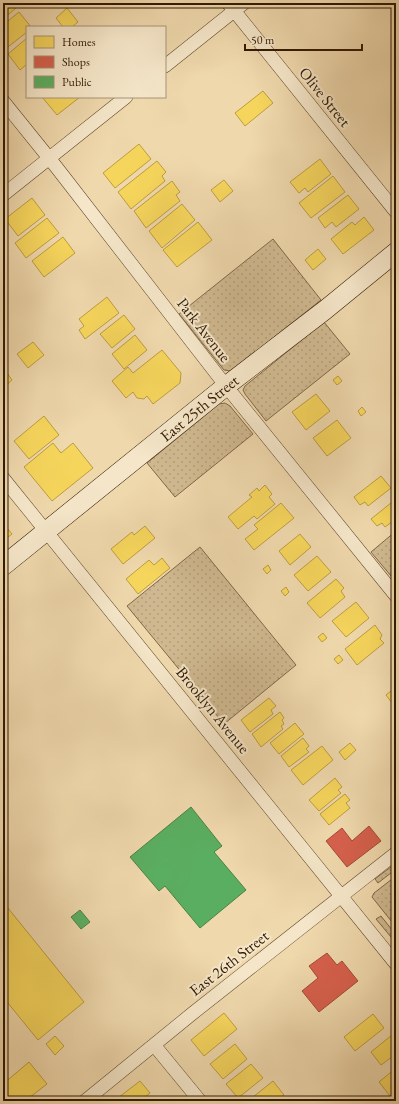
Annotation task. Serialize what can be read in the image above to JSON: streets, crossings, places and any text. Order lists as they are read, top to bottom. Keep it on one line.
{"streets":{"street":["Olive Street","Park Avenue","East 25th Street","Brooklyn Avenue","East 26th Street"]},"crossings":[["Park Avenue","East 25th Street"],["East 25th Street","Brooklyn Avenue"],["Brooklyn Avenue","East 26th Street"]],"legend":["Homes","Shops","Public"],"scale_bar":"50 m"}
